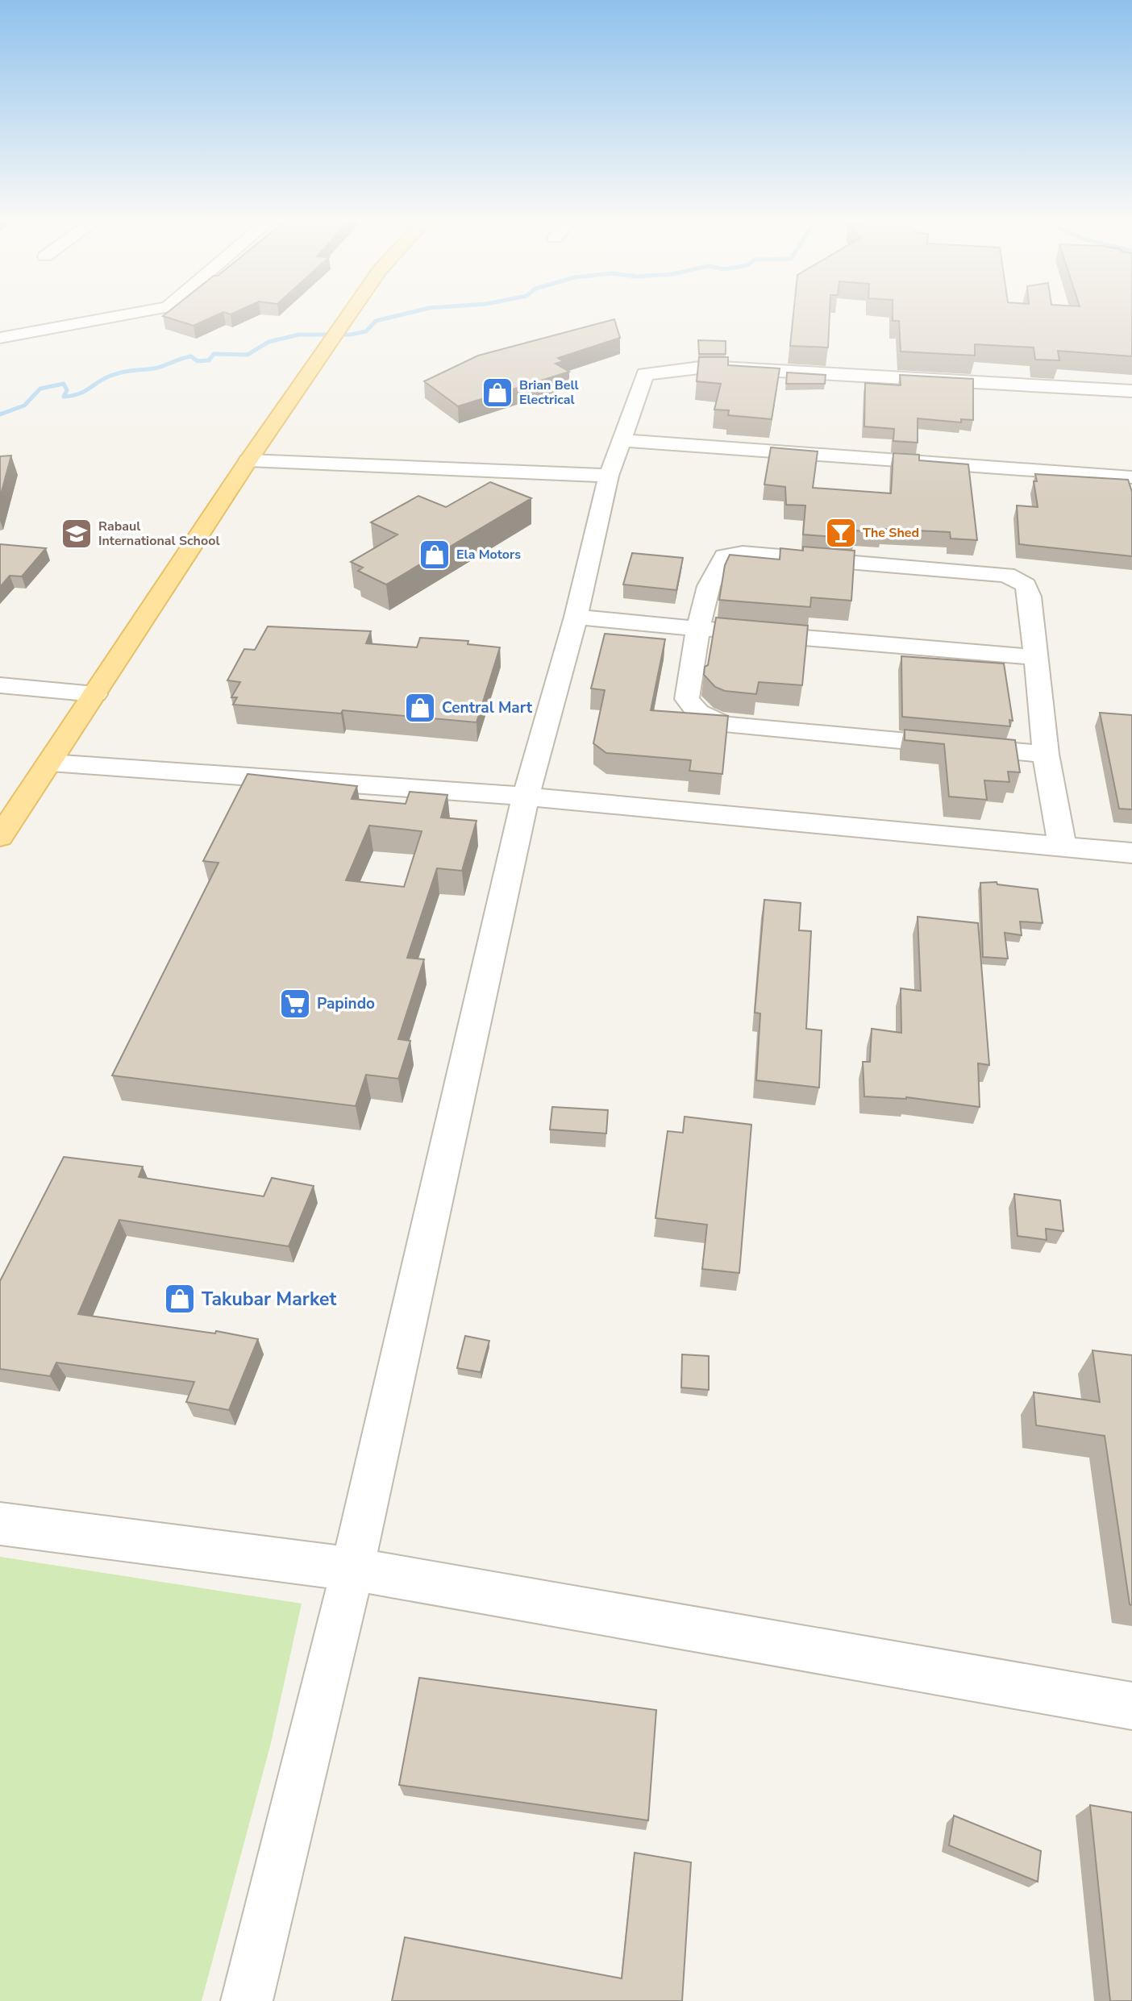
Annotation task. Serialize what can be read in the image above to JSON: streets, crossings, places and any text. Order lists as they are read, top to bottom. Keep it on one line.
{"places":{"shop":["Brian Bell Electrical","Ela Motors","Central Mart","Takubar Market"],"bar":["The Shed"],"school or university":["Rabaul International School"],"supermarket":["Papindo"]}}
